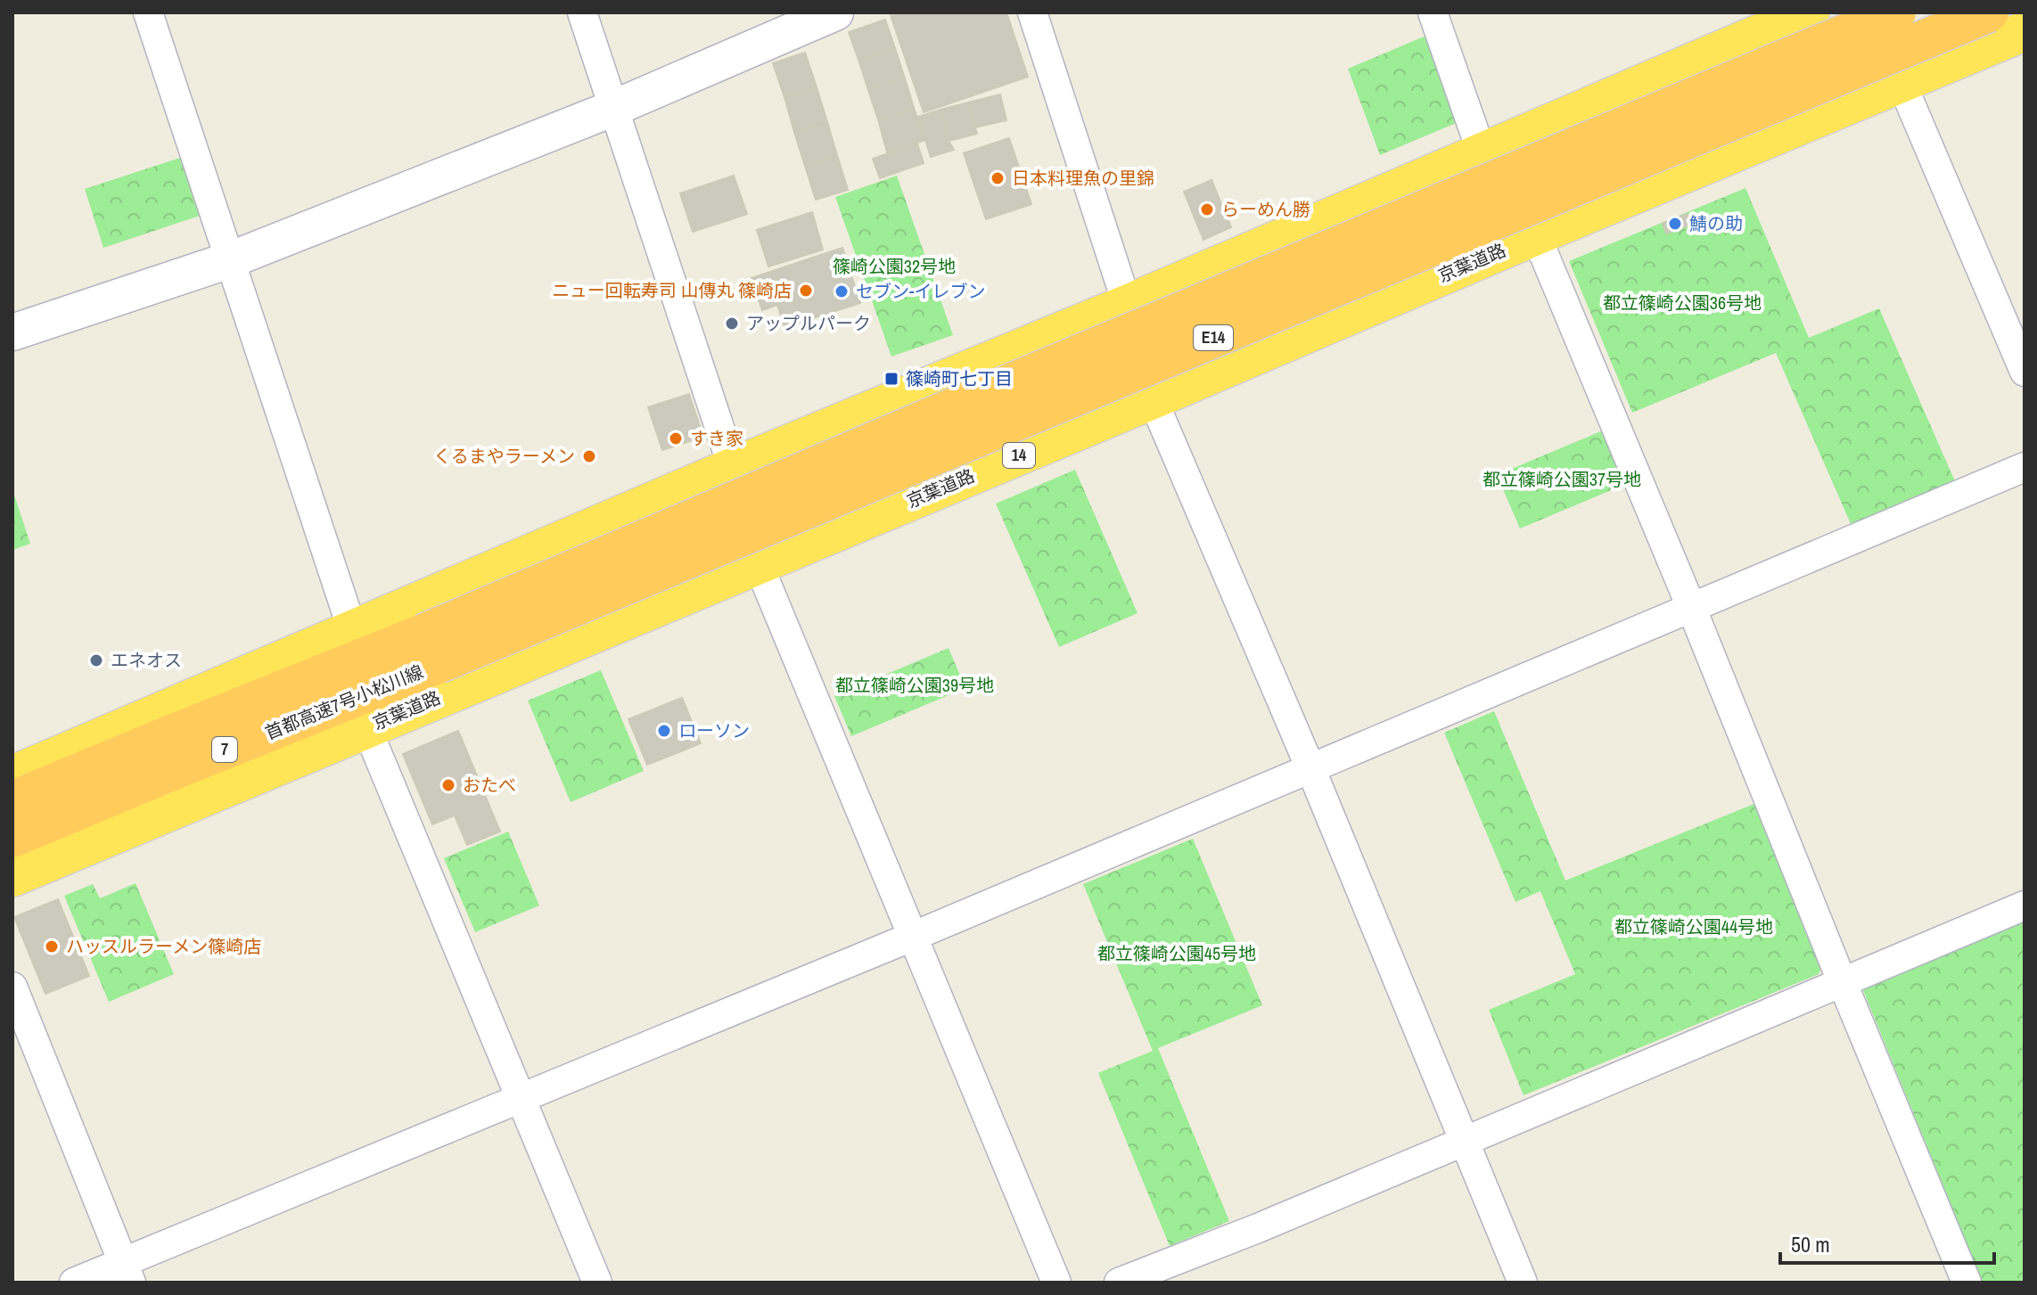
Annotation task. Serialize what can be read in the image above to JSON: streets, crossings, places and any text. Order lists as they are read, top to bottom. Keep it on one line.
{"streets":{"highway":["京葉道路","E14","14","首都高速7号小松川線","7"]},"crossings":[["京葉道路","E14"],["京葉道路","首都高速7号小松川線"],["E14","首都高速7号小松川線"]],"parks":["篠崎公園32号地","都立篠崎公園36号地","都立篠崎公園37号地","都立篠崎公園39号地","都立篠崎公園44号地","都立篠崎公園45号地"],"places":{"other":["日本料理魚の里錦","らーめん勝","鯖の助","ニュー回転寿司 山傳丸 篠崎店","セブン-イレブン","アップルパーク","すき家","くるまやラーメン","エネオス","ローソン","おたべ","ハッスルラーメン篠崎店"],"transit":["篠崎町七丁目"]},"scale_bar":"50 m"}
